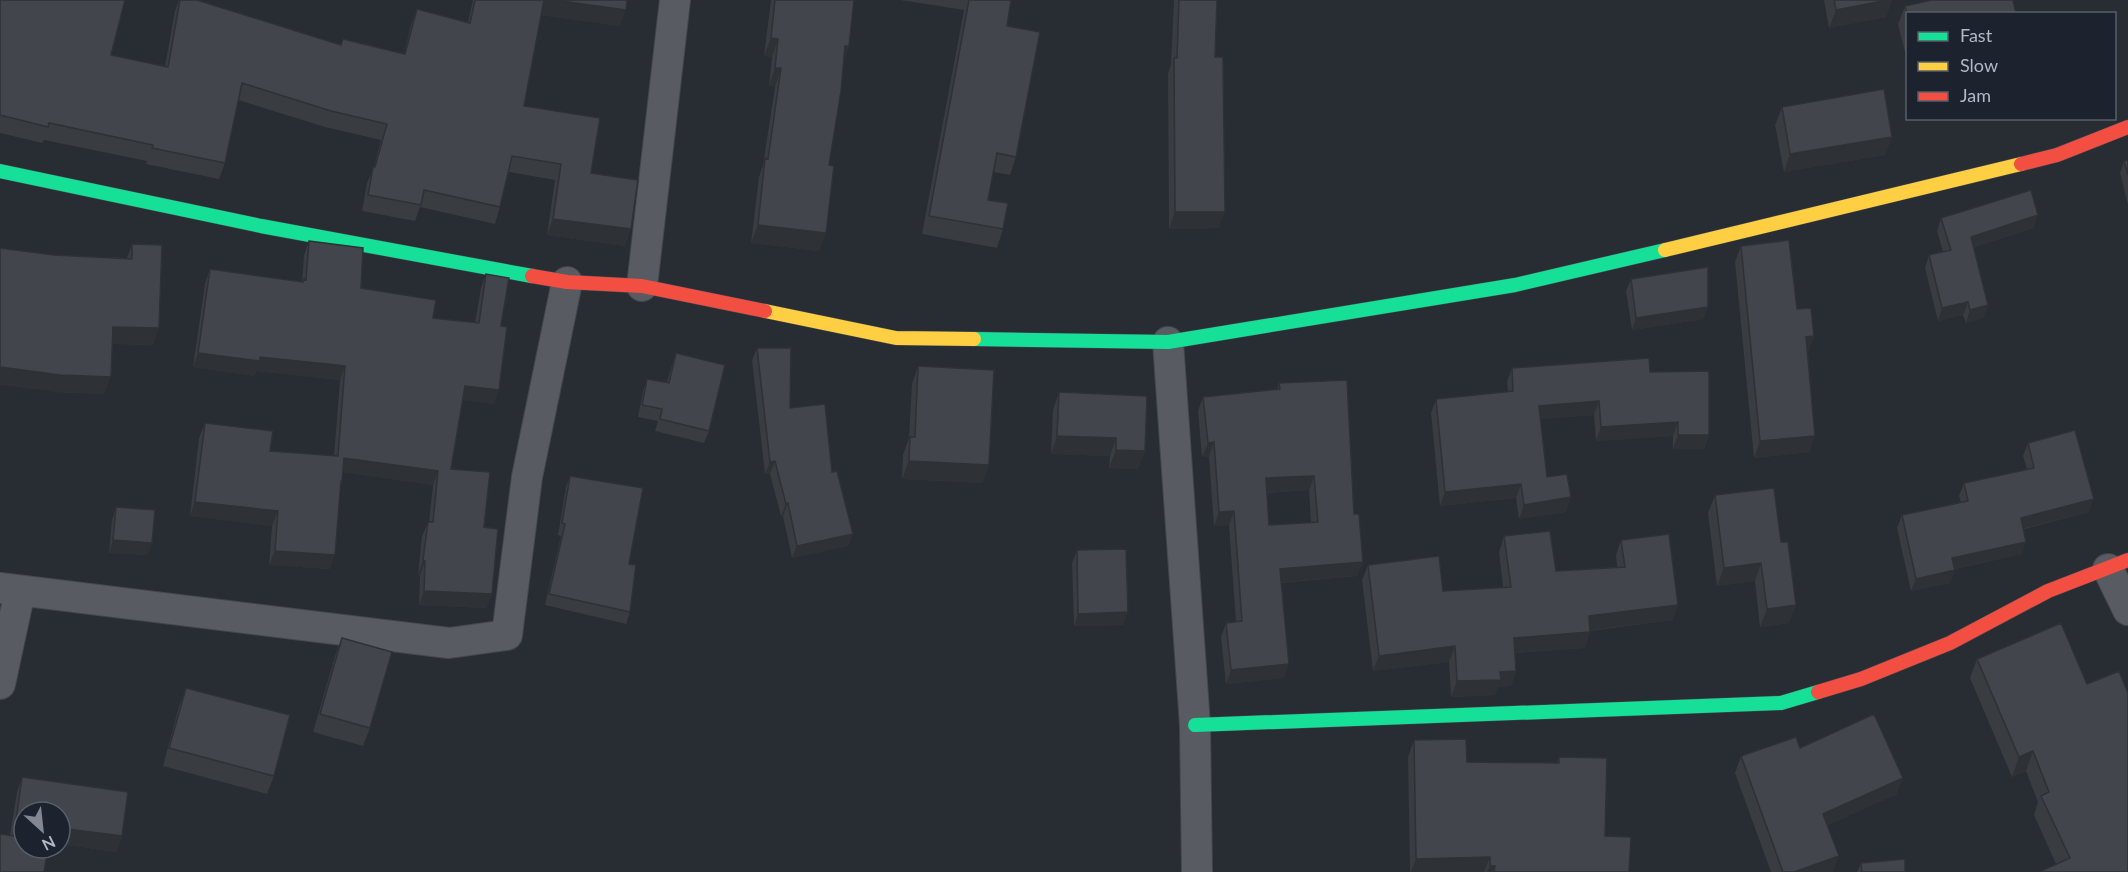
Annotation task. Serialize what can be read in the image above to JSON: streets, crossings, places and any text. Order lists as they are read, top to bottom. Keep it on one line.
{"legend":["Fast","Slow","Jam"],"north":"bottom right"}
